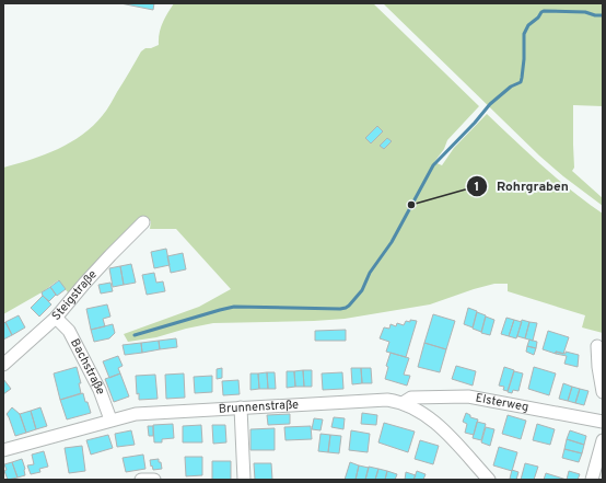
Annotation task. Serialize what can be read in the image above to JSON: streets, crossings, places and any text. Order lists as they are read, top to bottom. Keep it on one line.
{"streets":{"street":["Steigstraße","Bachstraße","Elsterweg","Brunnenstraße"]},"crossings":[["Steigstraße","Bachstraße"],["Bachstraße","Brunnenstraße"],["Elsterweg","Brunnenstraße"]],"places":["Rohrgraben"]}
